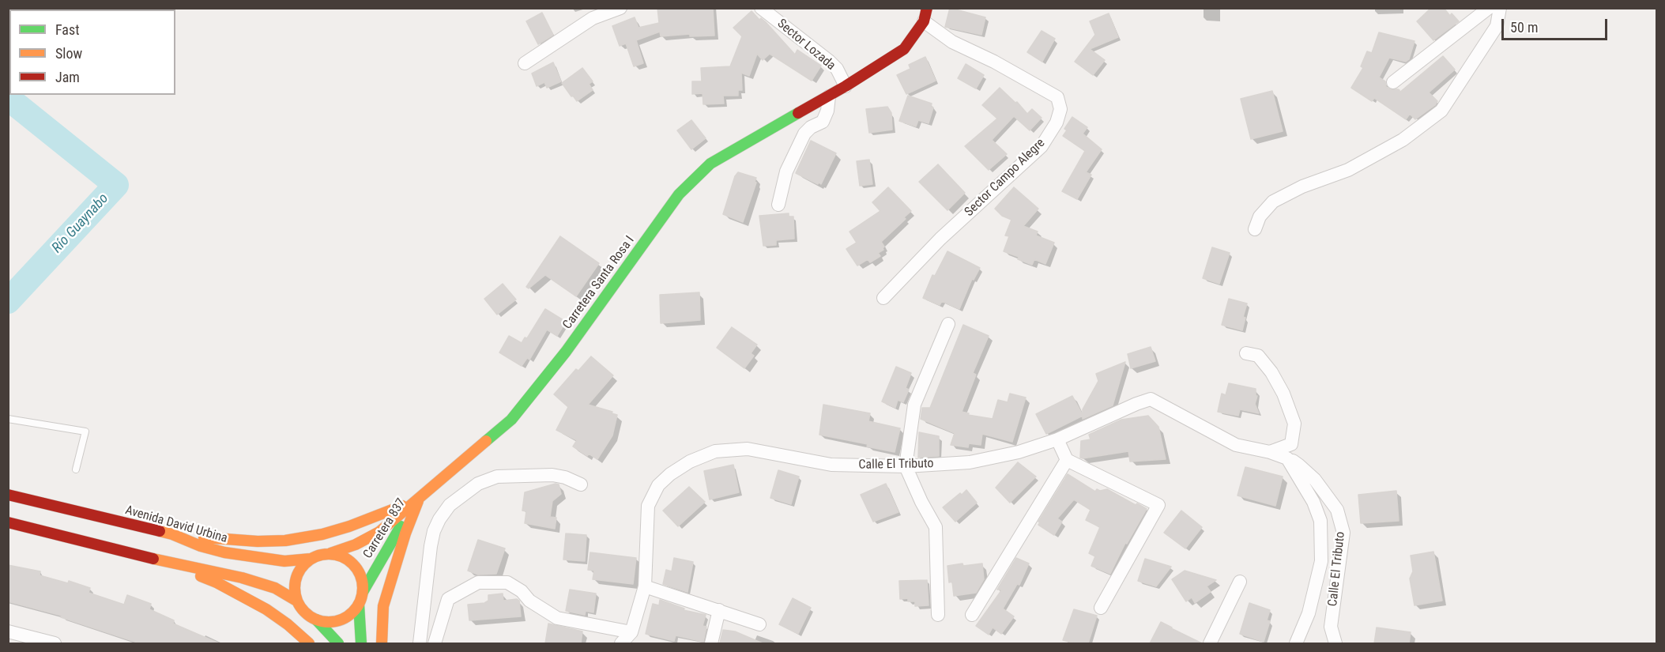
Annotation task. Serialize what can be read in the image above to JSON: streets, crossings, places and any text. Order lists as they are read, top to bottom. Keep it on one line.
{"streets":{"street":["Sector Lozada","Sector Campo Alegre","Carretera Santa Rosa I","Calle El Tributo","Avenida David Urbina","Carretera 837"]},"crossings":[["Sector Lozada","Carretera Santa Rosa I"],["Sector Campo Alegre","Carretera Santa Rosa I"],["Carretera Santa Rosa I","Carretera 837"],["Avenida David Urbina","Carretera 837"]],"water":["Río Guaynabo"],"legend":["Fast","Slow","Jam"],"scale_bar":"50 m"}
